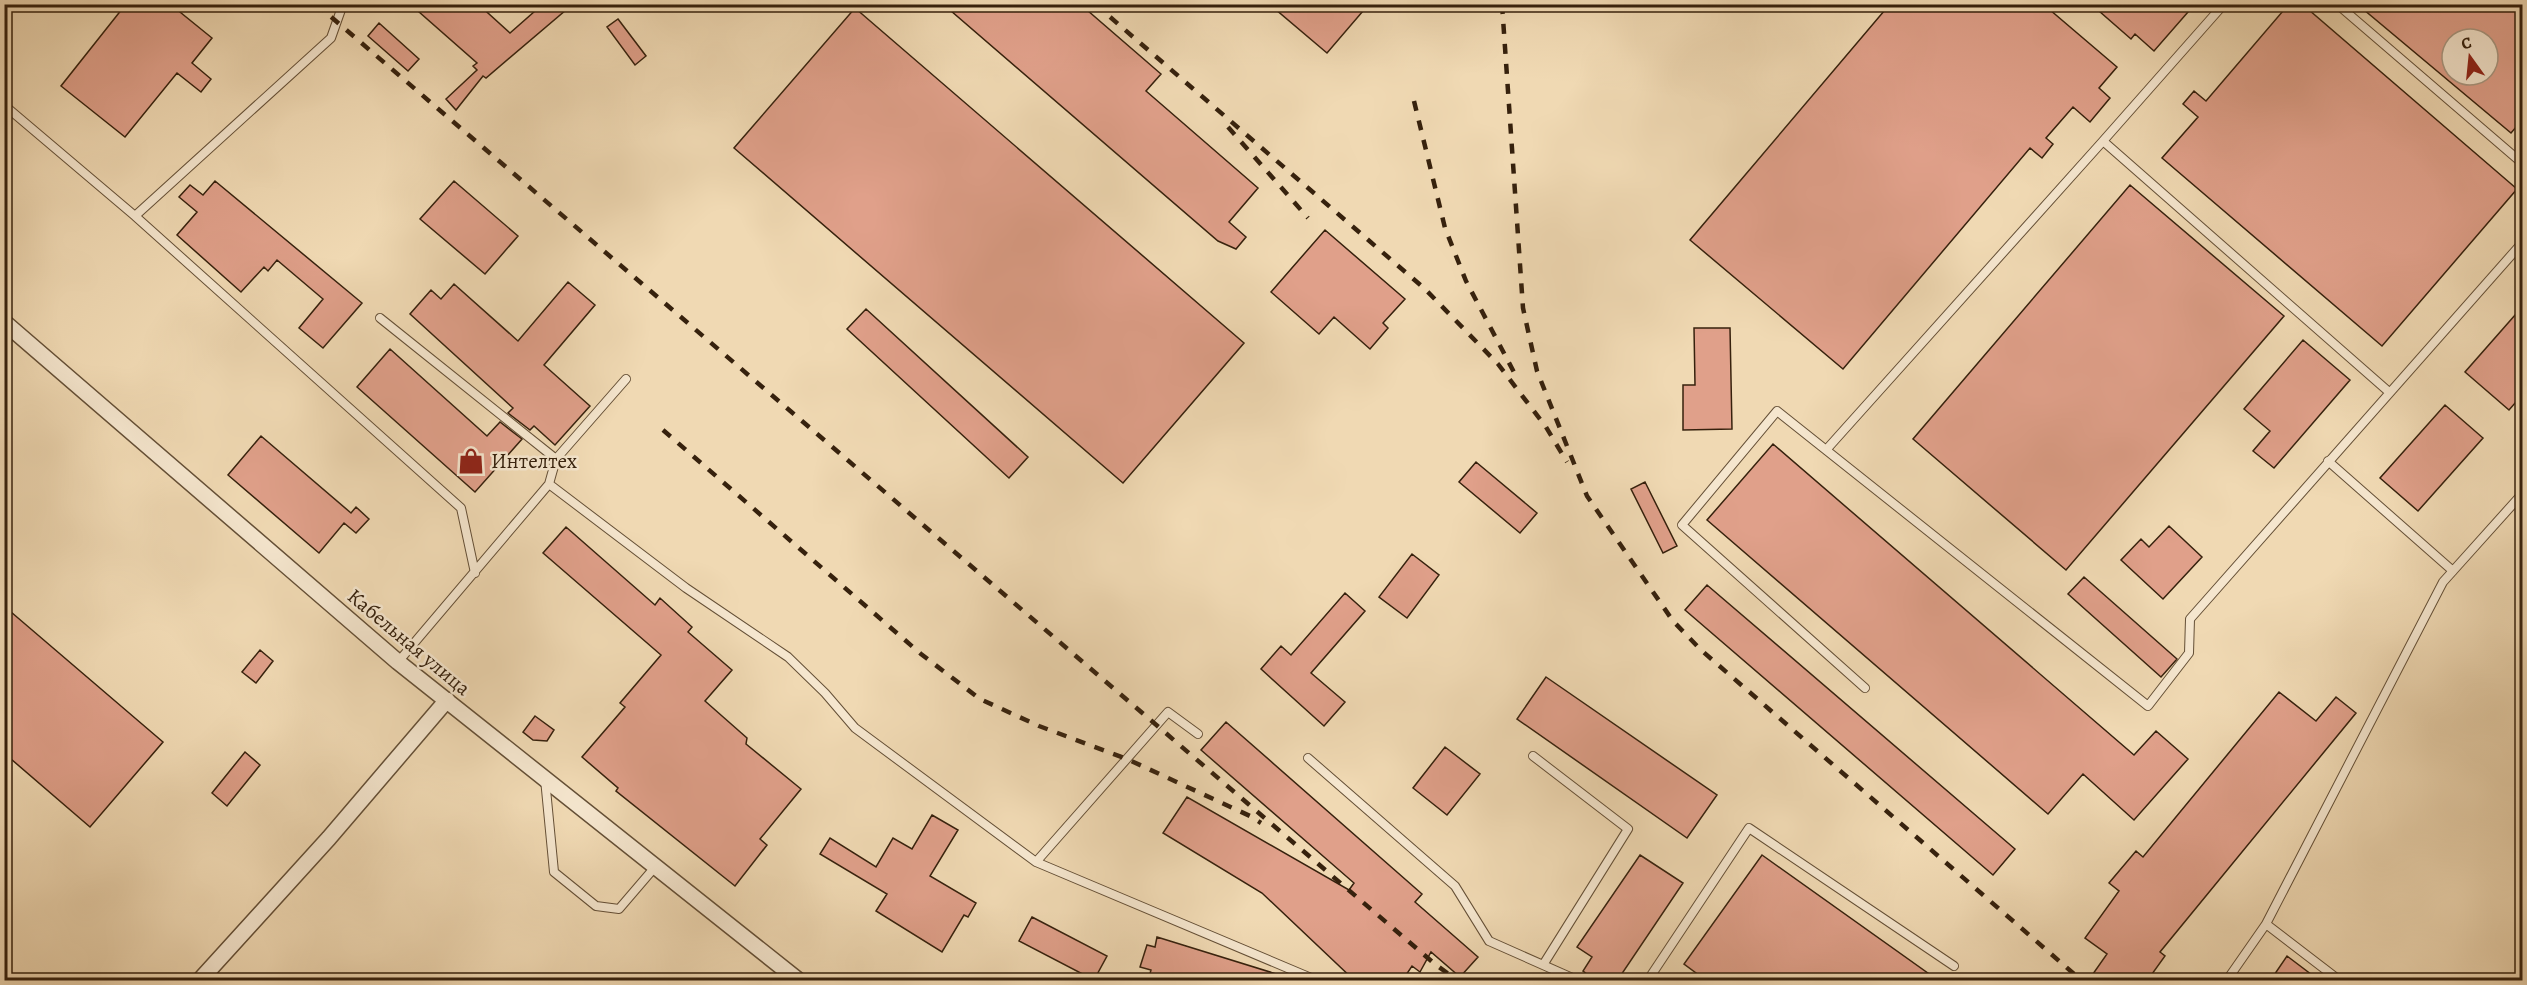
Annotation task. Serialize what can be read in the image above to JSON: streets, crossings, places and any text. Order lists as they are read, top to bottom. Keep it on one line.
{"streets":{"street":["Кабельная улица"]},"places":{"shop":["Интелтех"]},"north":"top"}
